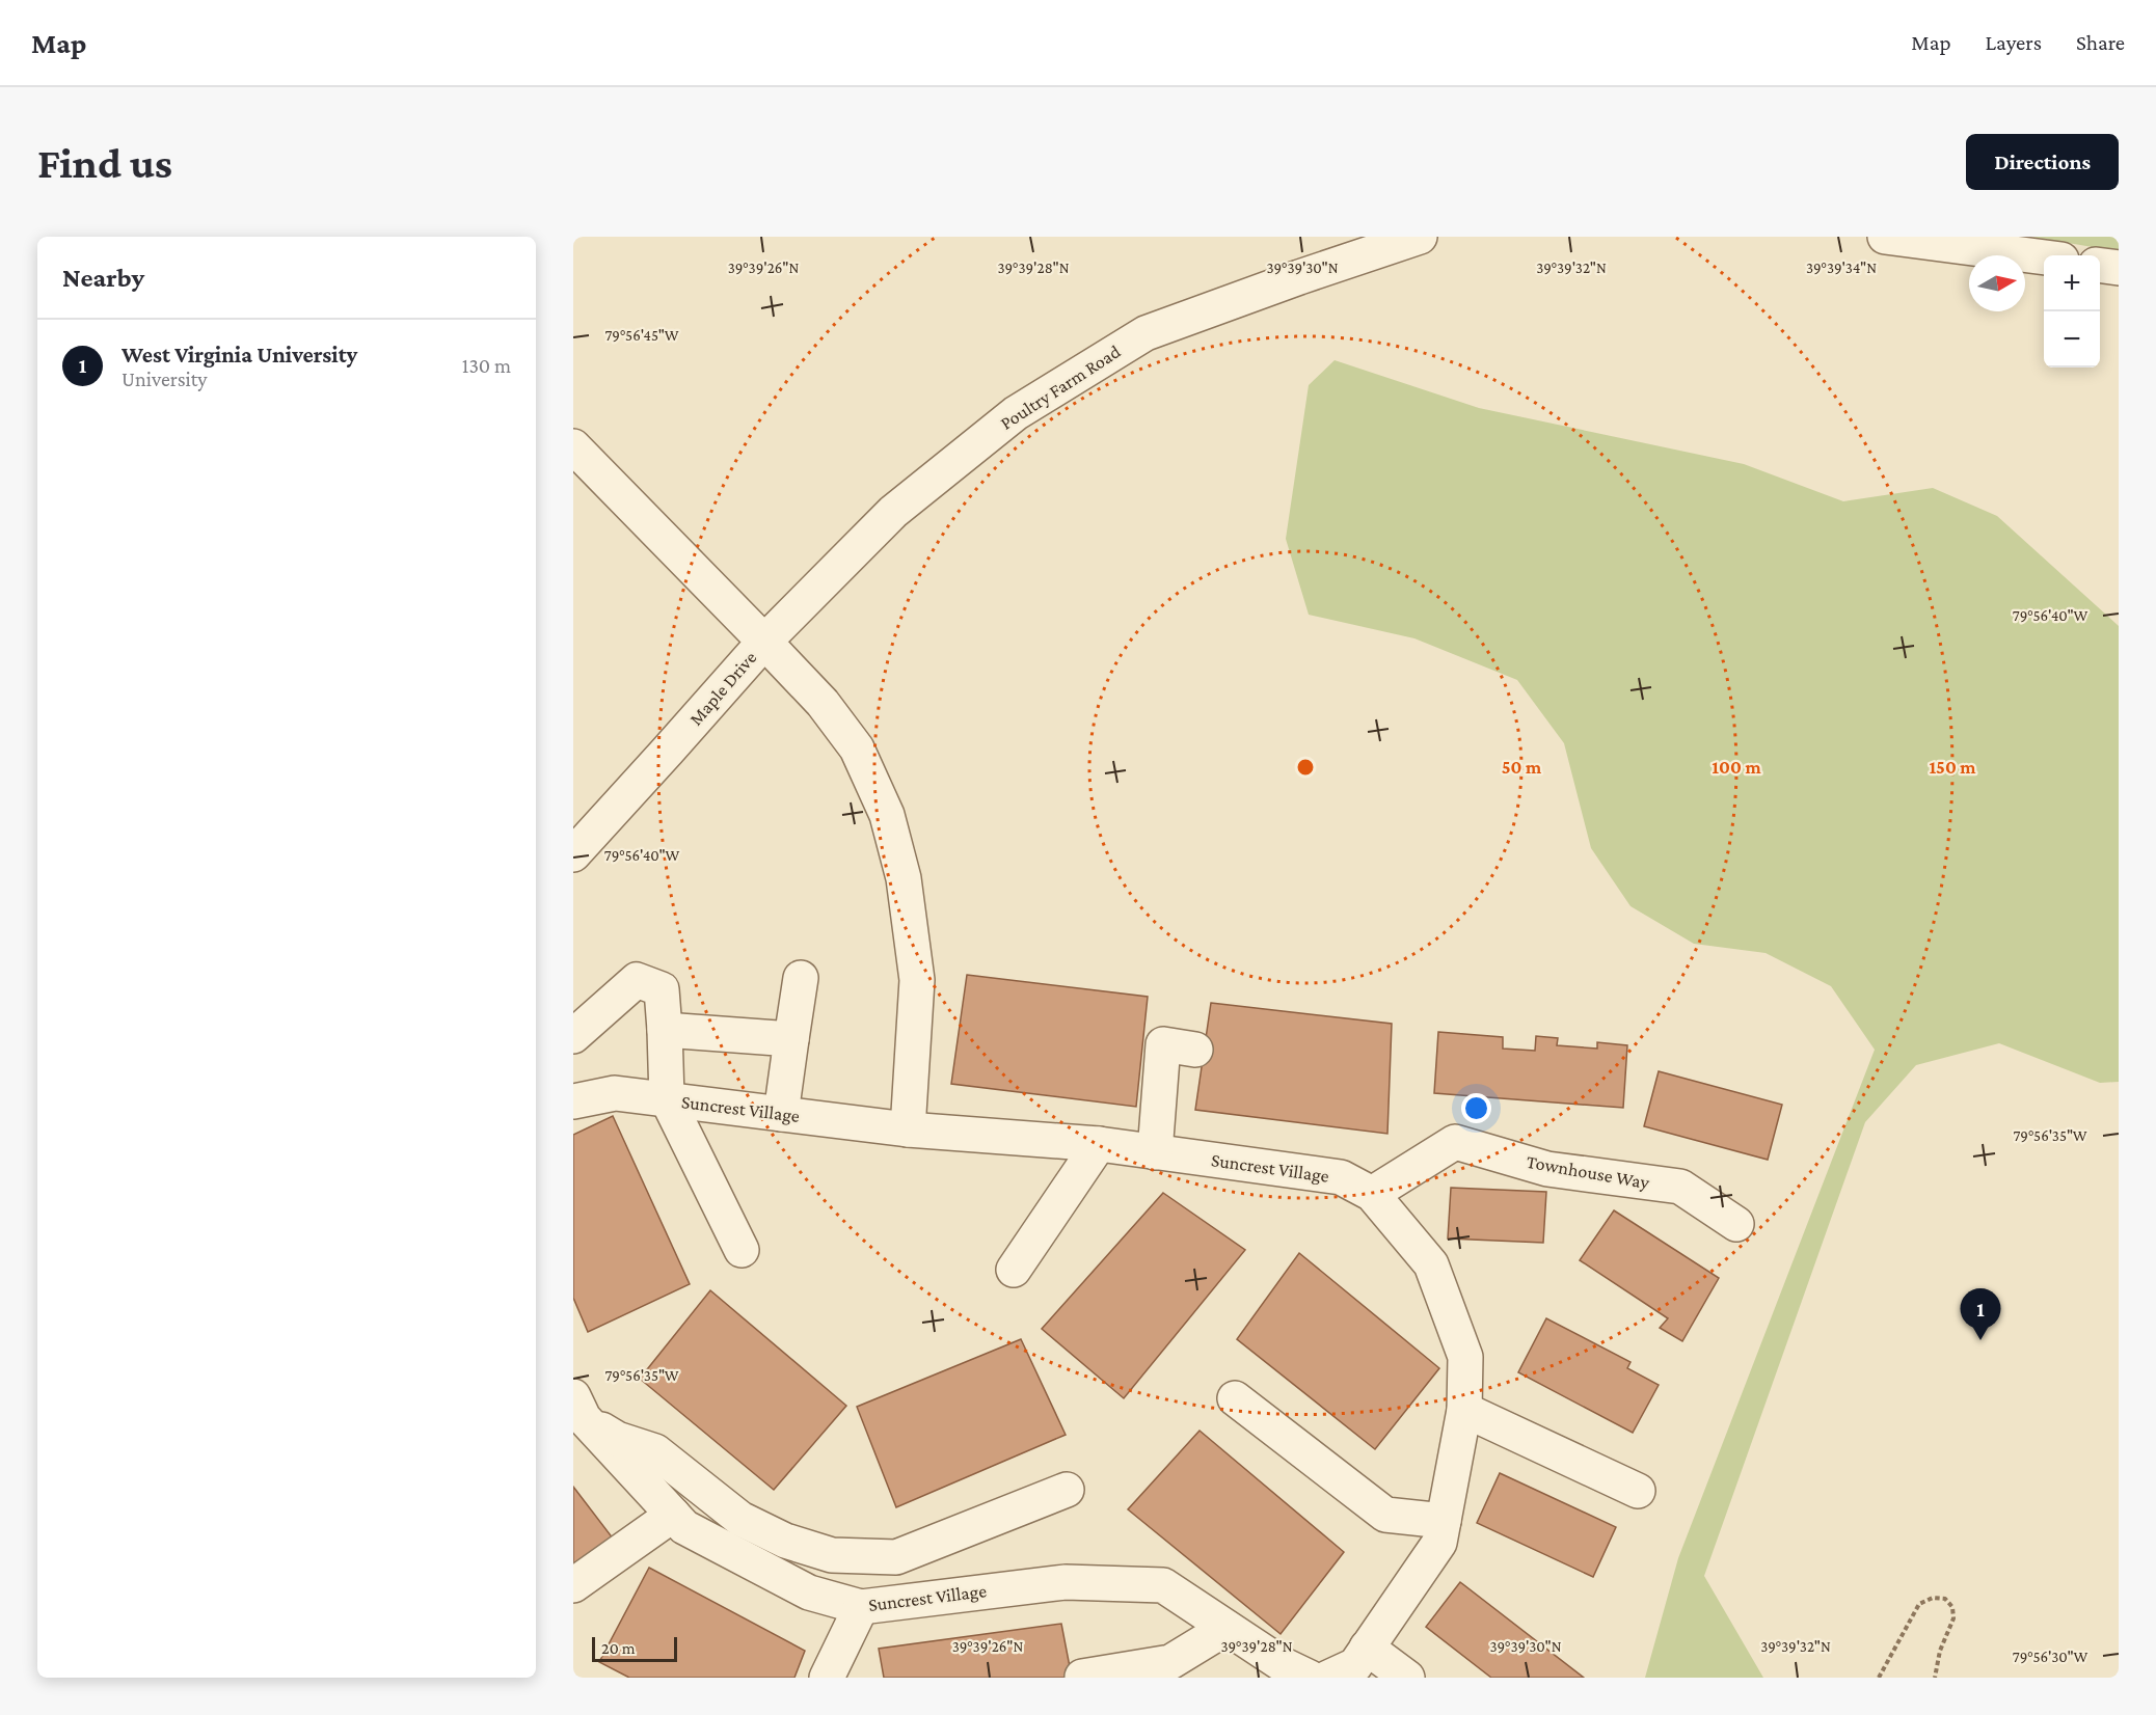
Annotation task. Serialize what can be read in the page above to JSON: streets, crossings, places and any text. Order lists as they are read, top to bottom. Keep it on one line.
{"streets":{"street":["Poultry Farm Road","Maple Drive","Suncrest Village","Townhouse Way"]},"crossings":[["Poultry Farm Road","Maple Drive"],["Suncrest Village","Townhouse Way"]],"scale_bar":"20 m","north":"right","page":{"header":"Map","nav":["Map","Layers","Share"],"buttons":"Directions","title":"Find us","heading":"Nearby","map_buttons":["+","−"],"list":[{"mark":"1","name":"West Virginia University","note":"University","value":"130 m"}],"pins":"1","scale":"20 m"},"coordinates":["39°39'26\"N","39°39'28\"N","39°39'30\"N","39°39'32\"N","39°39'34\"N","79°56'45\"W","79°56'40\"W","79°56'35\"W","79°56'30\"W"],"rings":["50 m","100 m","150 m"]}
